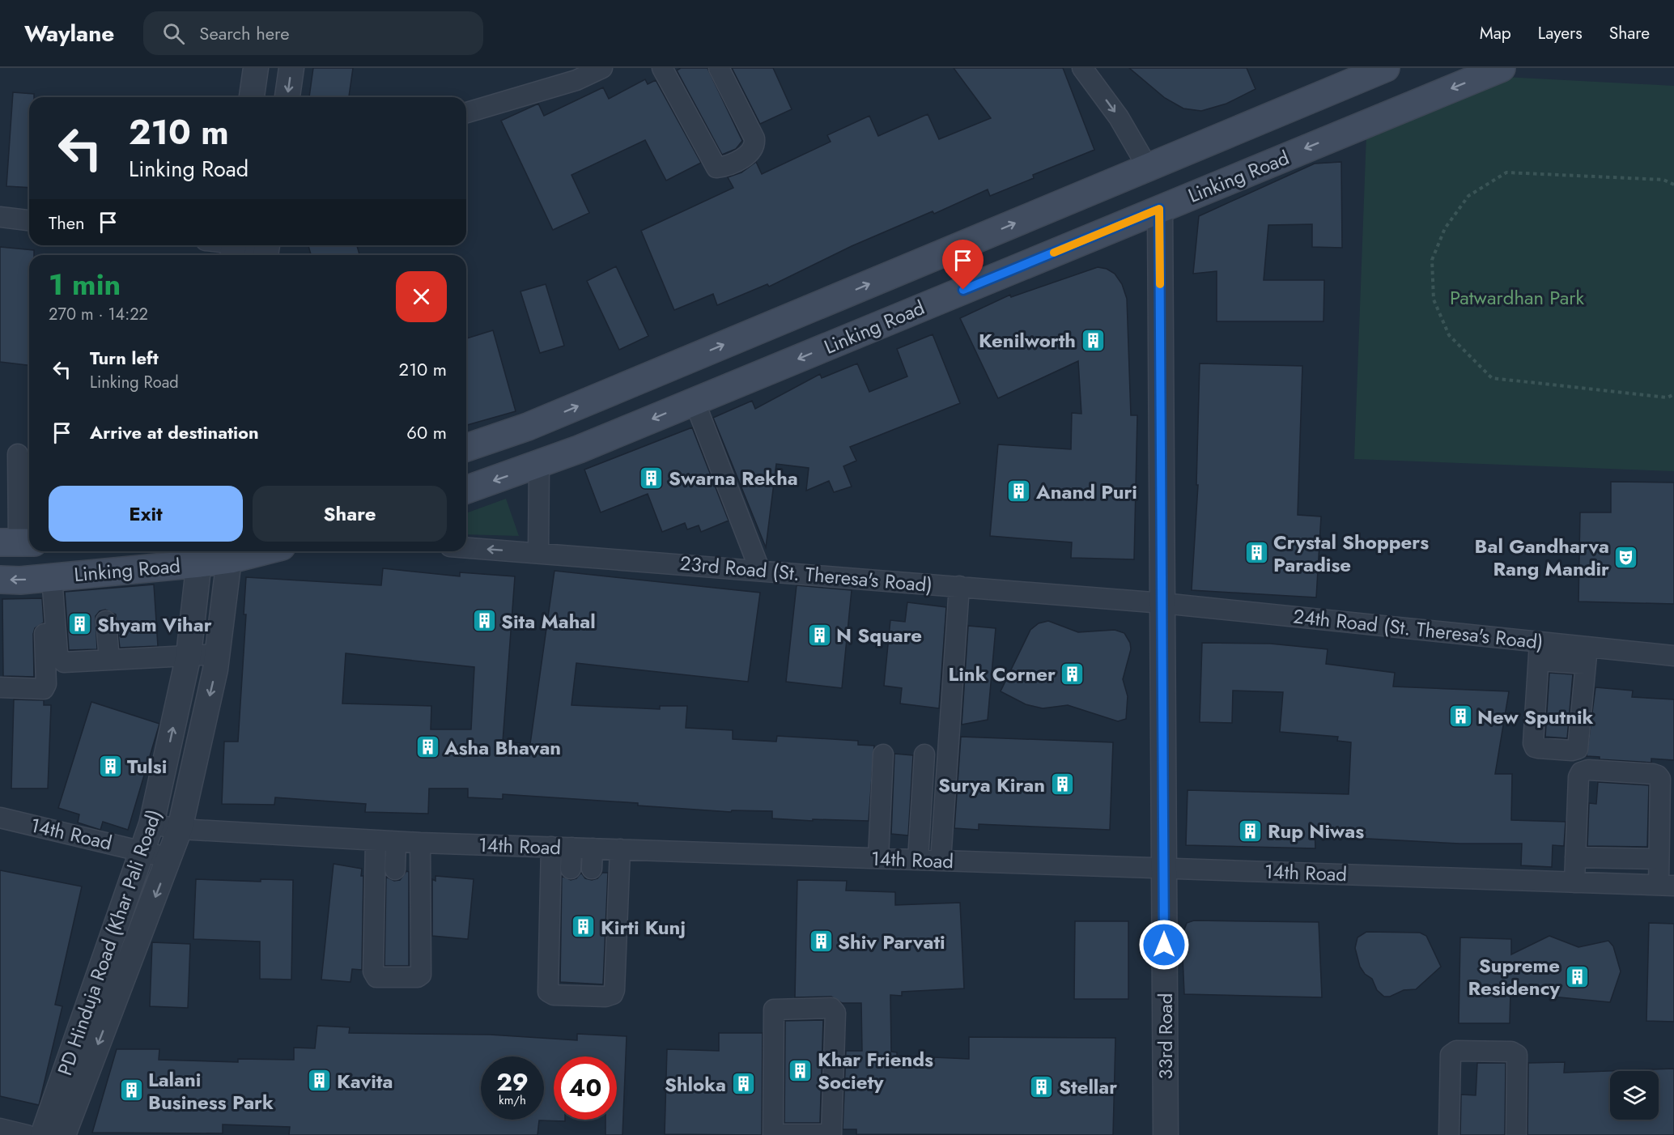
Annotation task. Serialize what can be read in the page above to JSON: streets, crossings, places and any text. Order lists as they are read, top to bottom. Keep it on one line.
{"streets":{"main road":["Linking Road"],"street":["23rd Road (St. Theresa's Road)","24th Road (St. Theresa's Road)","14th Road","PD Hinduja Road (Khar Pali Road)","33rd Road"]},"crossings":[["Linking Road","PD Hinduja Road (Khar Pali Road)"],["Linking Road","33rd Road"],["23rd Road (St. Theresa's Road)","24th Road (St. Theresa's Road)"],["23rd Road (St. Theresa's Road)","33rd Road"],["24th Road (St. Theresa's Road)","33rd Road"],["14th Road","PD Hinduja Road (Khar Pali Road)"],["14th Road","33rd Road"]],"parks":["Patwardhan Park"],"places":{"building":["Kenilworth","Swarna Rekha","Anand Puri","Crystal Shoppers Paradise","Sita Mahal","Shyam Vihar","N Square","Link Corner","New Sputnik","Asha Bhavan","Tulsi","Surya Kiran","Rup Niwas","Kirti Kunj","Shiv Parvati","Supreme Residency","Khar Friends Society","Kavita","Shloka","Stellar","Lalani Business Park"],"theatre":["Bal Gandharva Rang Mandir"]},"page":{"header":"Waylane","search":"Search here","nav":["Map","Layers","Share"],"turn":["210 m","Linking Road"],"then":"Then","heading":["1 min","270 m · 14:22"],"list":[{"name":"Turn left","note":"Linking Road","value":"210 m"},{"name":"Arrive at destination","value":"60 m"}],"buttons":["Exit","Share"],"speed":"29 km/h","limit":"40"}}
